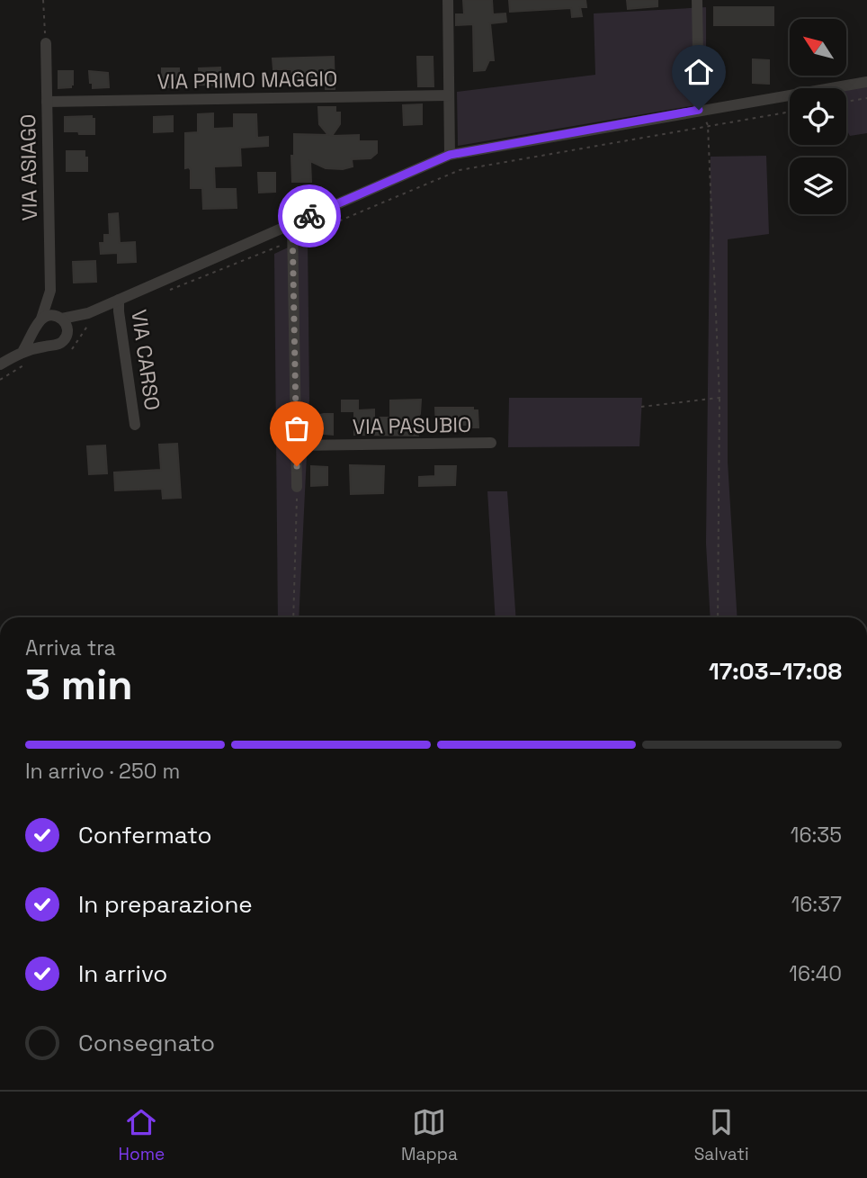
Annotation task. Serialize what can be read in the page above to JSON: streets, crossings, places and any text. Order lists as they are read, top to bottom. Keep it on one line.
{"streets":{"street":["VIA PRIMO MAGGIO","VIA ASIAGO","VIA CARSO","VIA PASUBIO"]},"crossings":[["VIA PRIMO MAGGIO","VIA ASIAGO"]],"north":"top left","page":{"heading":["3 min","Arriva tra","17:03–17:08"],"bar":"In arrivo · 250 m","list":[["Confermato","16:35"],["In preparazione","16:37"],["In arrivo","16:40"],"Consegnato"],"tabs":["Home","Mappa","Salvati"]}}
